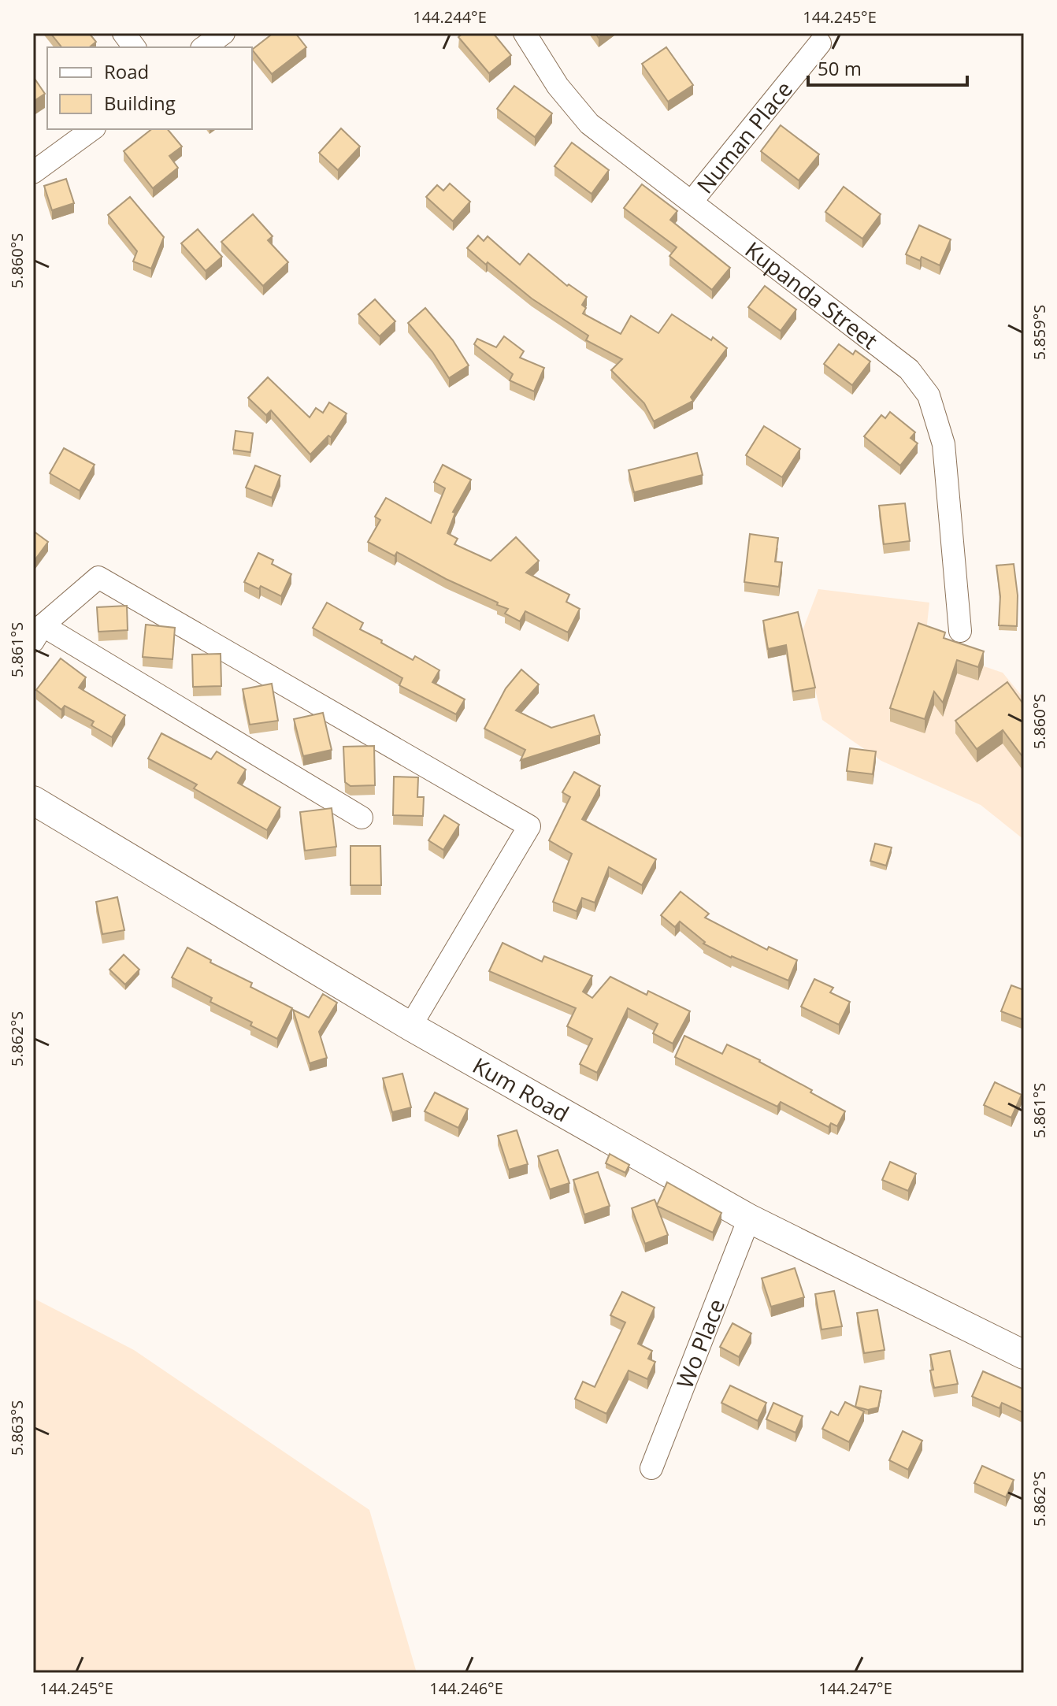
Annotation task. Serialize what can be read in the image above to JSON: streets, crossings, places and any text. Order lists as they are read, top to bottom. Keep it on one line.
{"streets":{"street":["Numan Place","Kupanda Street","Kum Road","Wo Place"]},"crossings":[["Numan Place","Kupanda Street"],["Kum Road","Wo Place"]],"legend":["Road","Building"],"scale_bar":"50 m","coordinates":["144.244°E","144.245°E","5.860°S","5.859°S","5.861°S","5.862°S","5.863°S","144.246°E","144.247°E"]}
